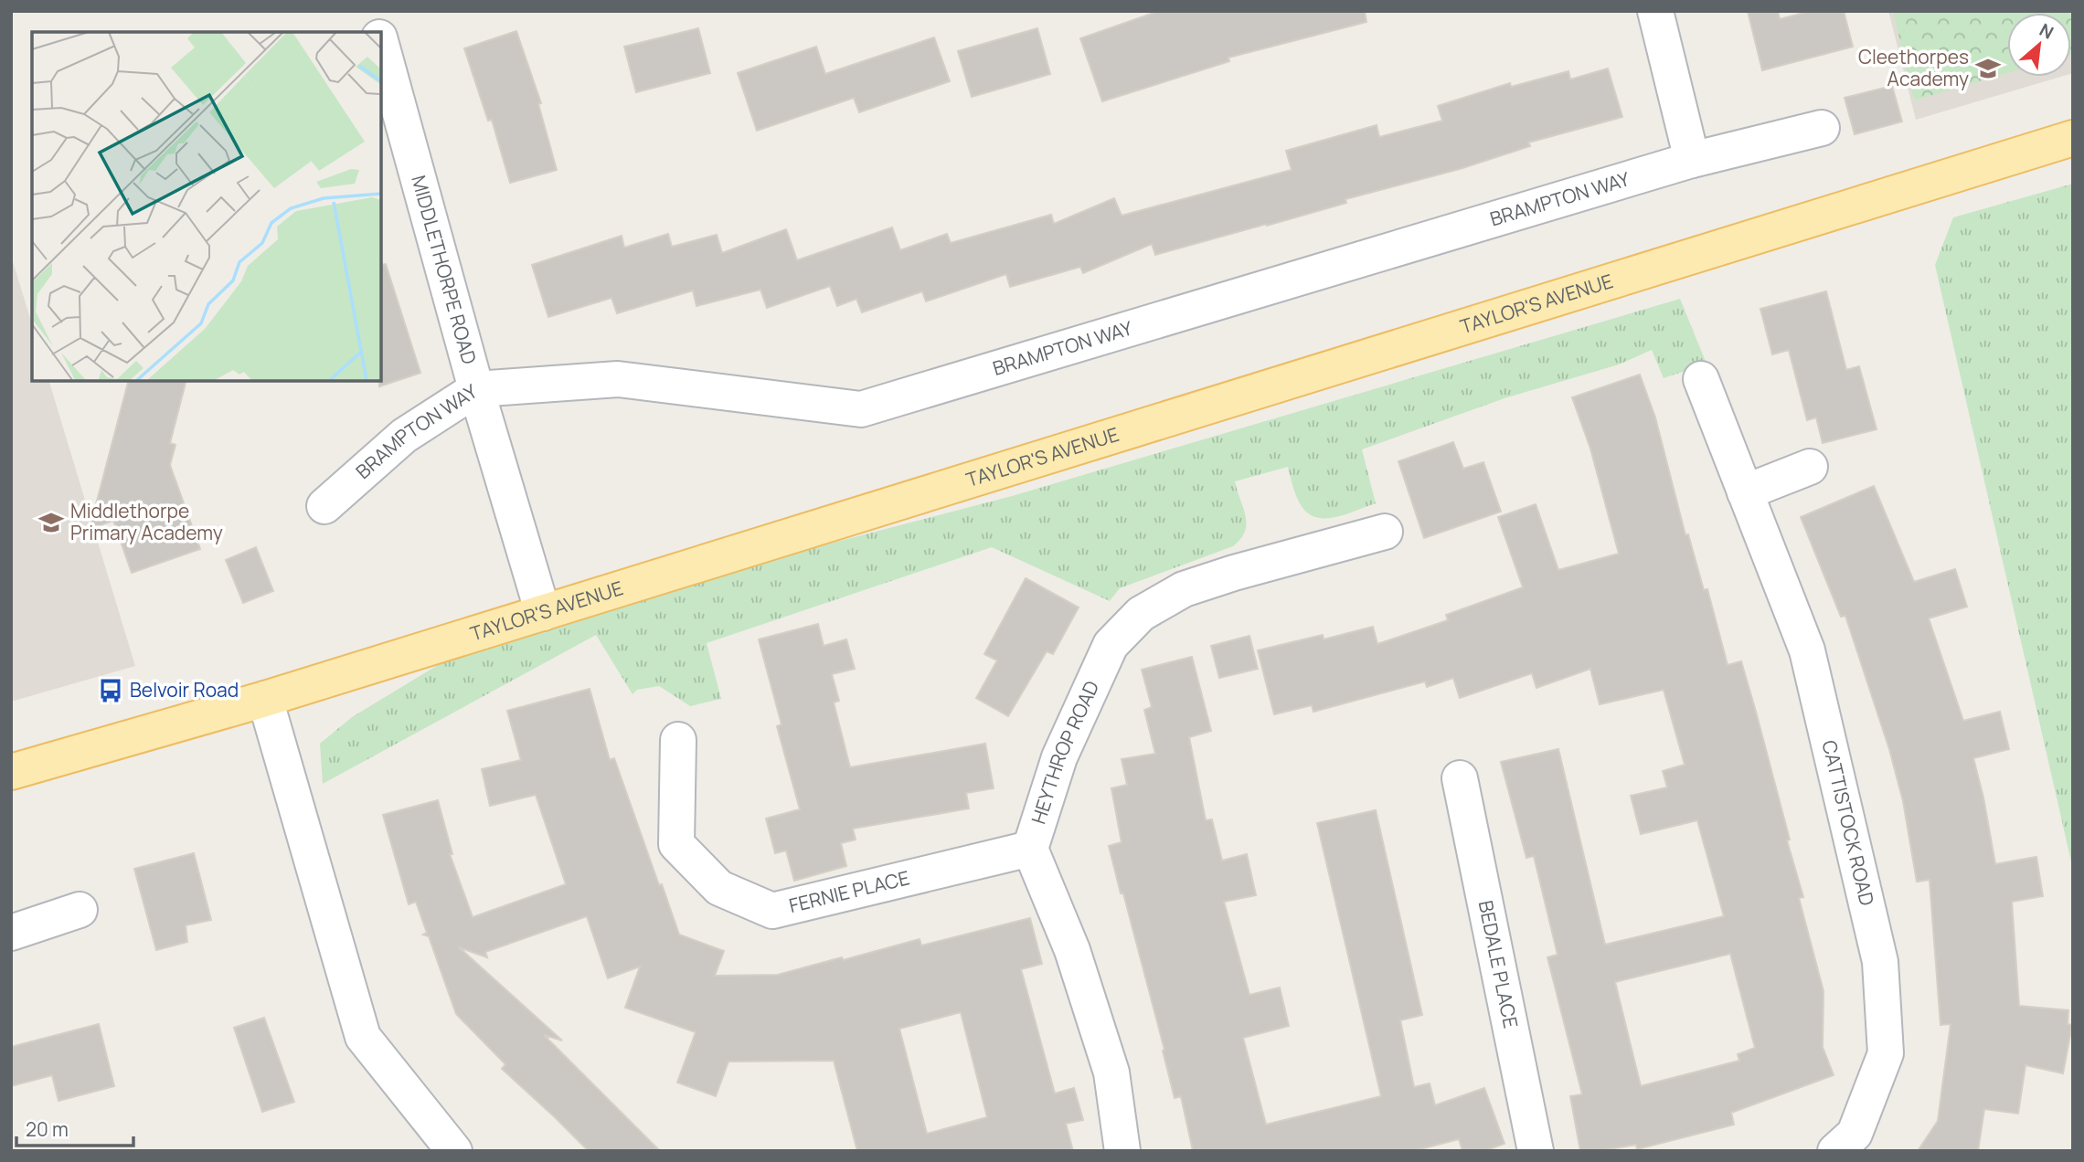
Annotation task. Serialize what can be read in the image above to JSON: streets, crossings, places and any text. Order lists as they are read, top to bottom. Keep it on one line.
{"streets":{"main road":["TAYLOR'S AVENUE"],"street":["BRAMPTON WAY","MIDDLETHORPE ROAD","HEYTHROP ROAD","CATTISTOCK ROAD","FERNIE PLACE","BEDALE PLACE"]},"crossings":[["BRAMPTON WAY","MIDDLETHORPE ROAD"],["MIDDLETHORPE ROAD","TAYLOR'S AVENUE"],["HEYTHROP ROAD","FERNIE PLACE"]],"places":{"school or university":["Cleethorpes Academy","Middlethorpe Primary Academy"],"bus stop":["Belvoir Road"]},"scale_bar":"20 m","north":"top right"}
